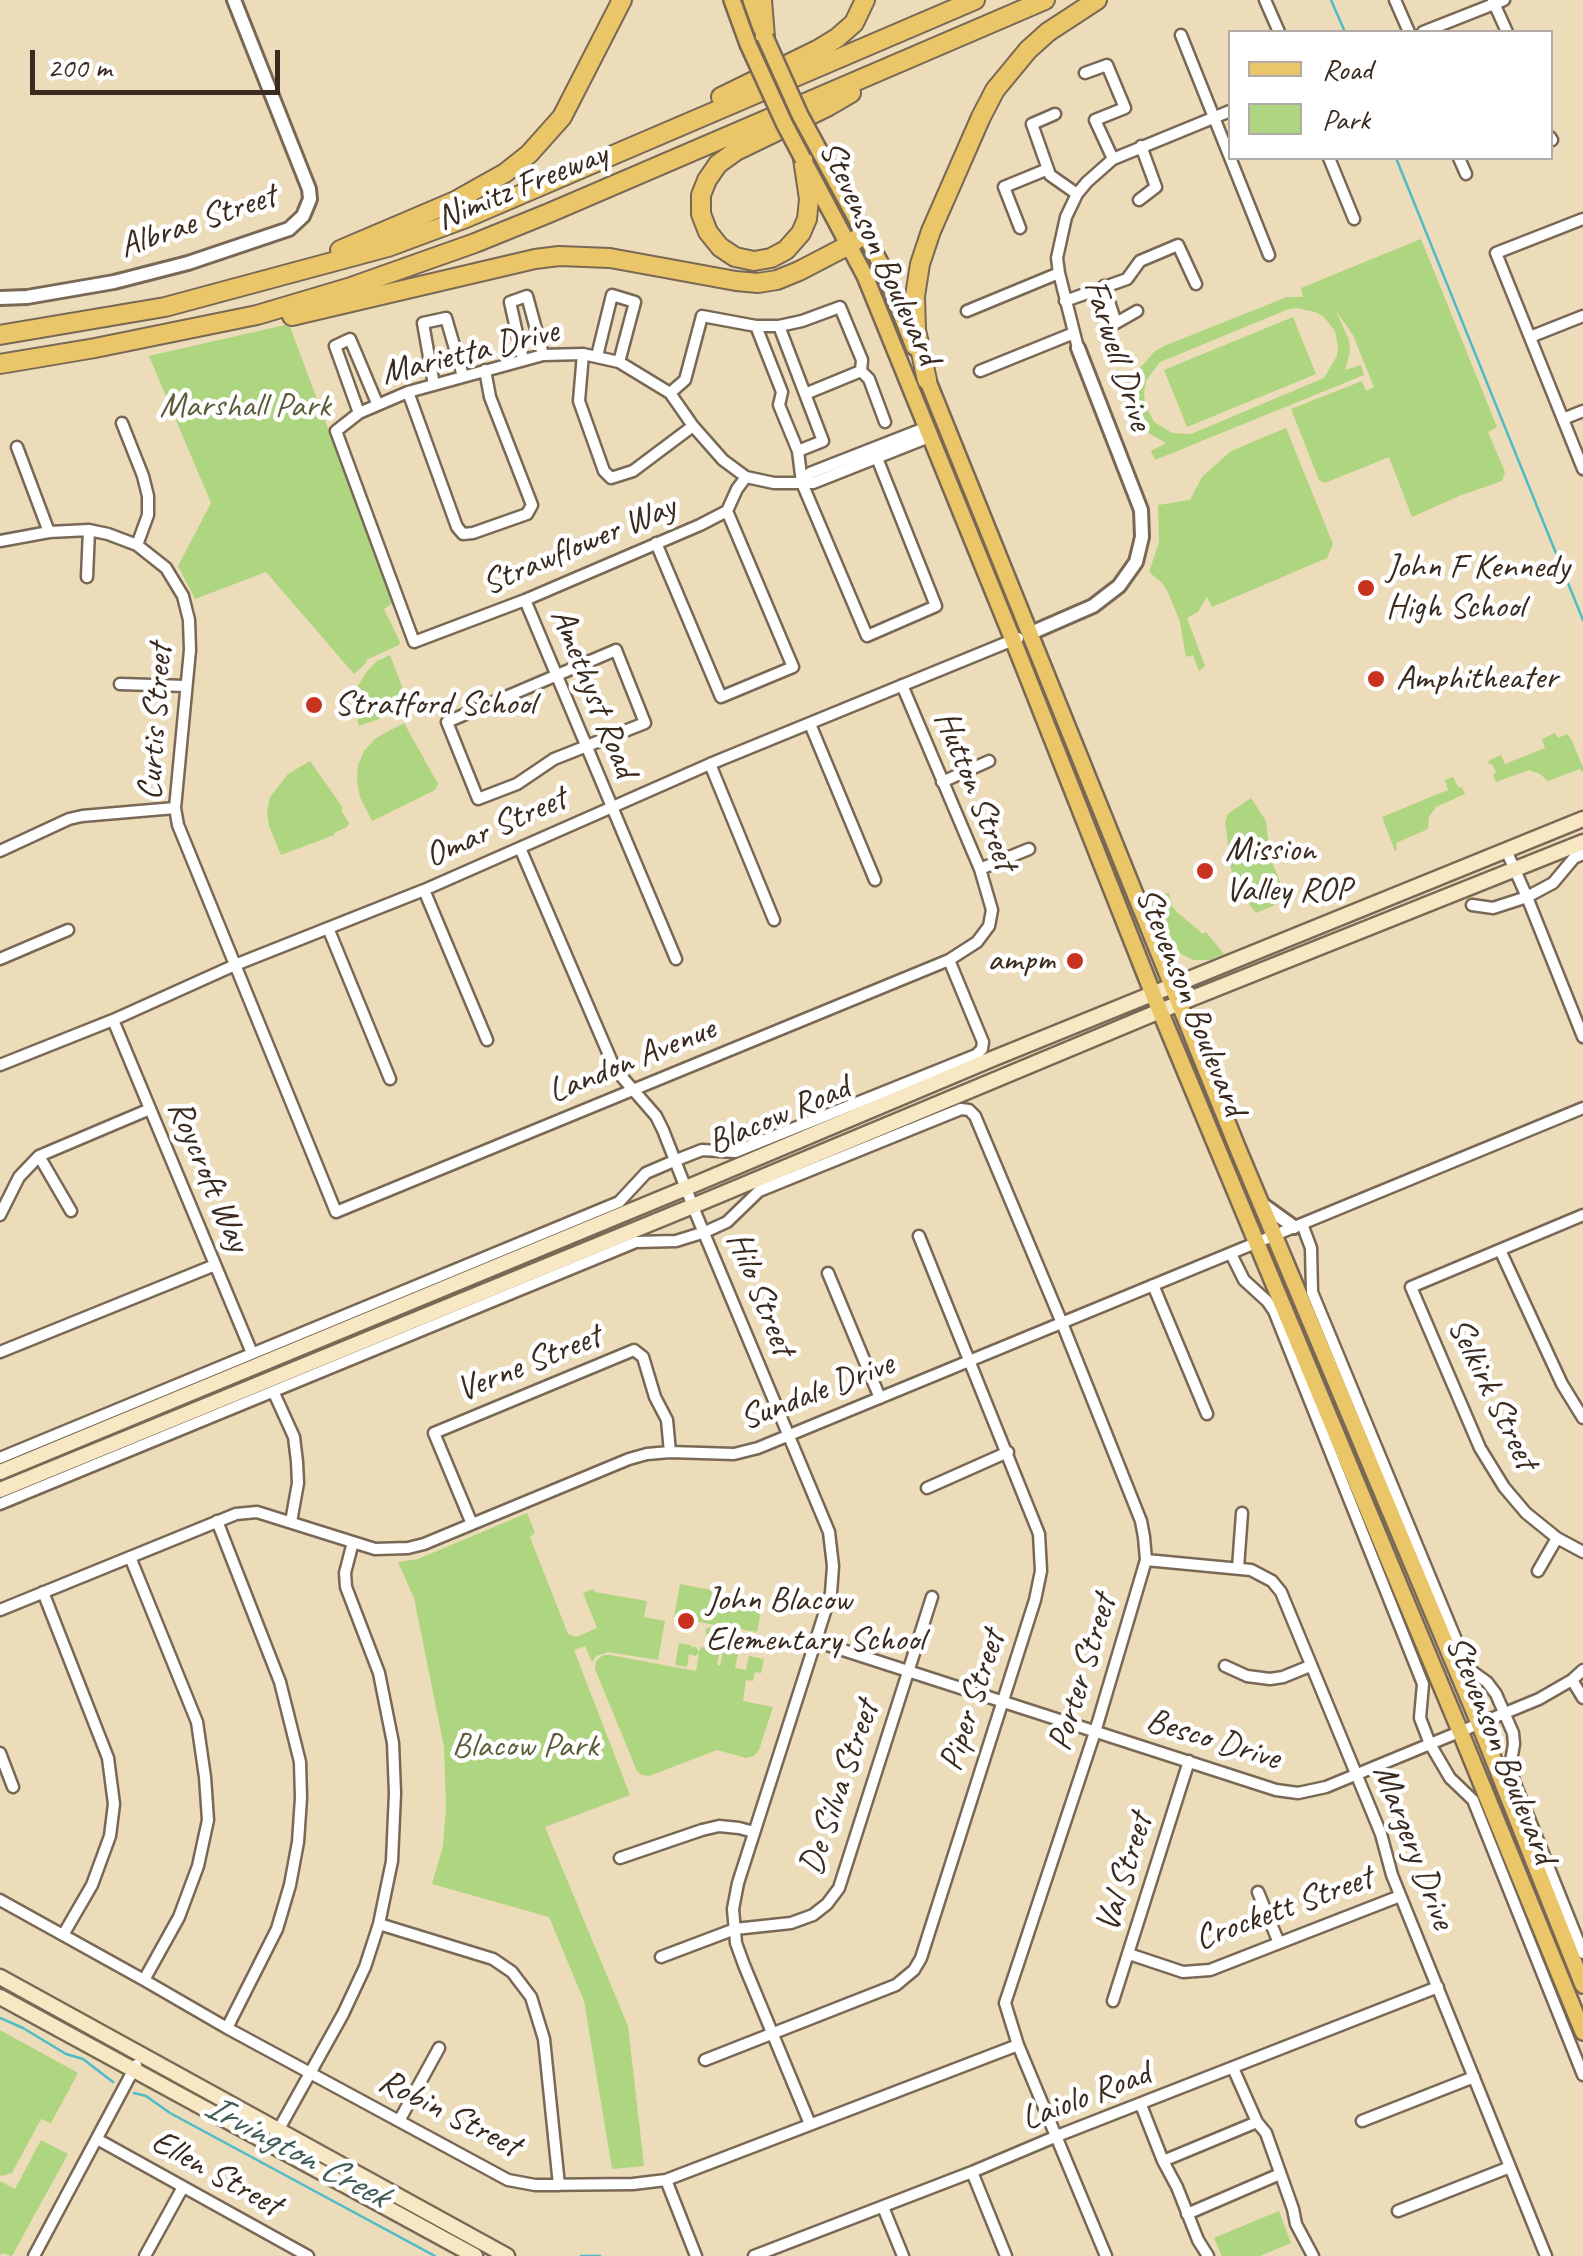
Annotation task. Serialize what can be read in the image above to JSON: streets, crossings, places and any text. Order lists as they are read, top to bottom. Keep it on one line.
{"streets":{"highway":["Nimitz Freeway"],"main road":["Stevenson Boulevard","Blacow Road"],"street":["Albrae Street","Marietta Drive","Farwell Drive","Strawflower Way","Amethyst Road","Curtis Street","Hutton Street","Omar Street","Landon Avenue","Roycroft Way","Hilo Street","Verne Street","Sundale Drive","Selkirk Street","Porter Street","Piper Street","Besco Drive","De Silva Street","Margery Drive","Val Street","Crockett Street","Laiolo Road","Robin Street","Ellen Street"]},"crossings":[["Stevenson Boulevard","Farwell Drive"],["Stevenson Boulevard","Omar Street"],["Stevenson Boulevard","Blacow Road"],["Stevenson Boulevard","Sundale Drive"],["Stevenson Boulevard","Besco Drive"],["Marietta Drive","Strawflower Way"],["Farwell Drive","Omar Street"],["Strawflower Way","Amethyst Road"],["Amethyst Road","Omar Street"],["Curtis Street","Omar Street"],["Curtis Street","Landon Avenue"],["Hutton Street","Omar Street"],["Hutton Street","Landon Avenue"],["Hutton Street","Blacow Road"],["Omar Street","Roycroft Way"],["Omar Street","Hilo Street"],["Landon Avenue","Blacow Road"],["Landon Avenue","Hilo Street"],["Blacow Road","Roycroft Way"],["Blacow Road","Hilo Street"],["Blacow Road","Porter Street"],["Hilo Street","Sundale Drive"],["Hilo Street","Piper Street"],["Hilo Street","Besco Drive"],["Hilo Street","De Silva Street"],["Hilo Street","Robin Street"],["Verne Street","Sundale Drive"],["Sundale Drive","Porter Street"],["Sundale Drive","Piper Street"],["Porter Street","Besco Drive"],["Porter Street","Margery Drive"],["Porter Street","Laiolo Road"],["Porter Street","Robin Street"],["Piper Street","Besco Drive"],["Besco Drive","De Silva Street"],["Besco Drive","Margery Drive"],["Besco Drive","Val Street"],["Margery Drive","Crockett Street"],["Margery Drive","Laiolo Road"],["Val Street","Crockett Street"]],"water":["Irvington Creek"],"parks":["Marshall Park","Blacow Park"],"places":["John F Kennedy High School","Amphitheater","Stratford School","Mission Valley ROP","ampm","John Blacow Elementary School"],"legend":["Road","Park"],"scale_bar":"200 m"}
